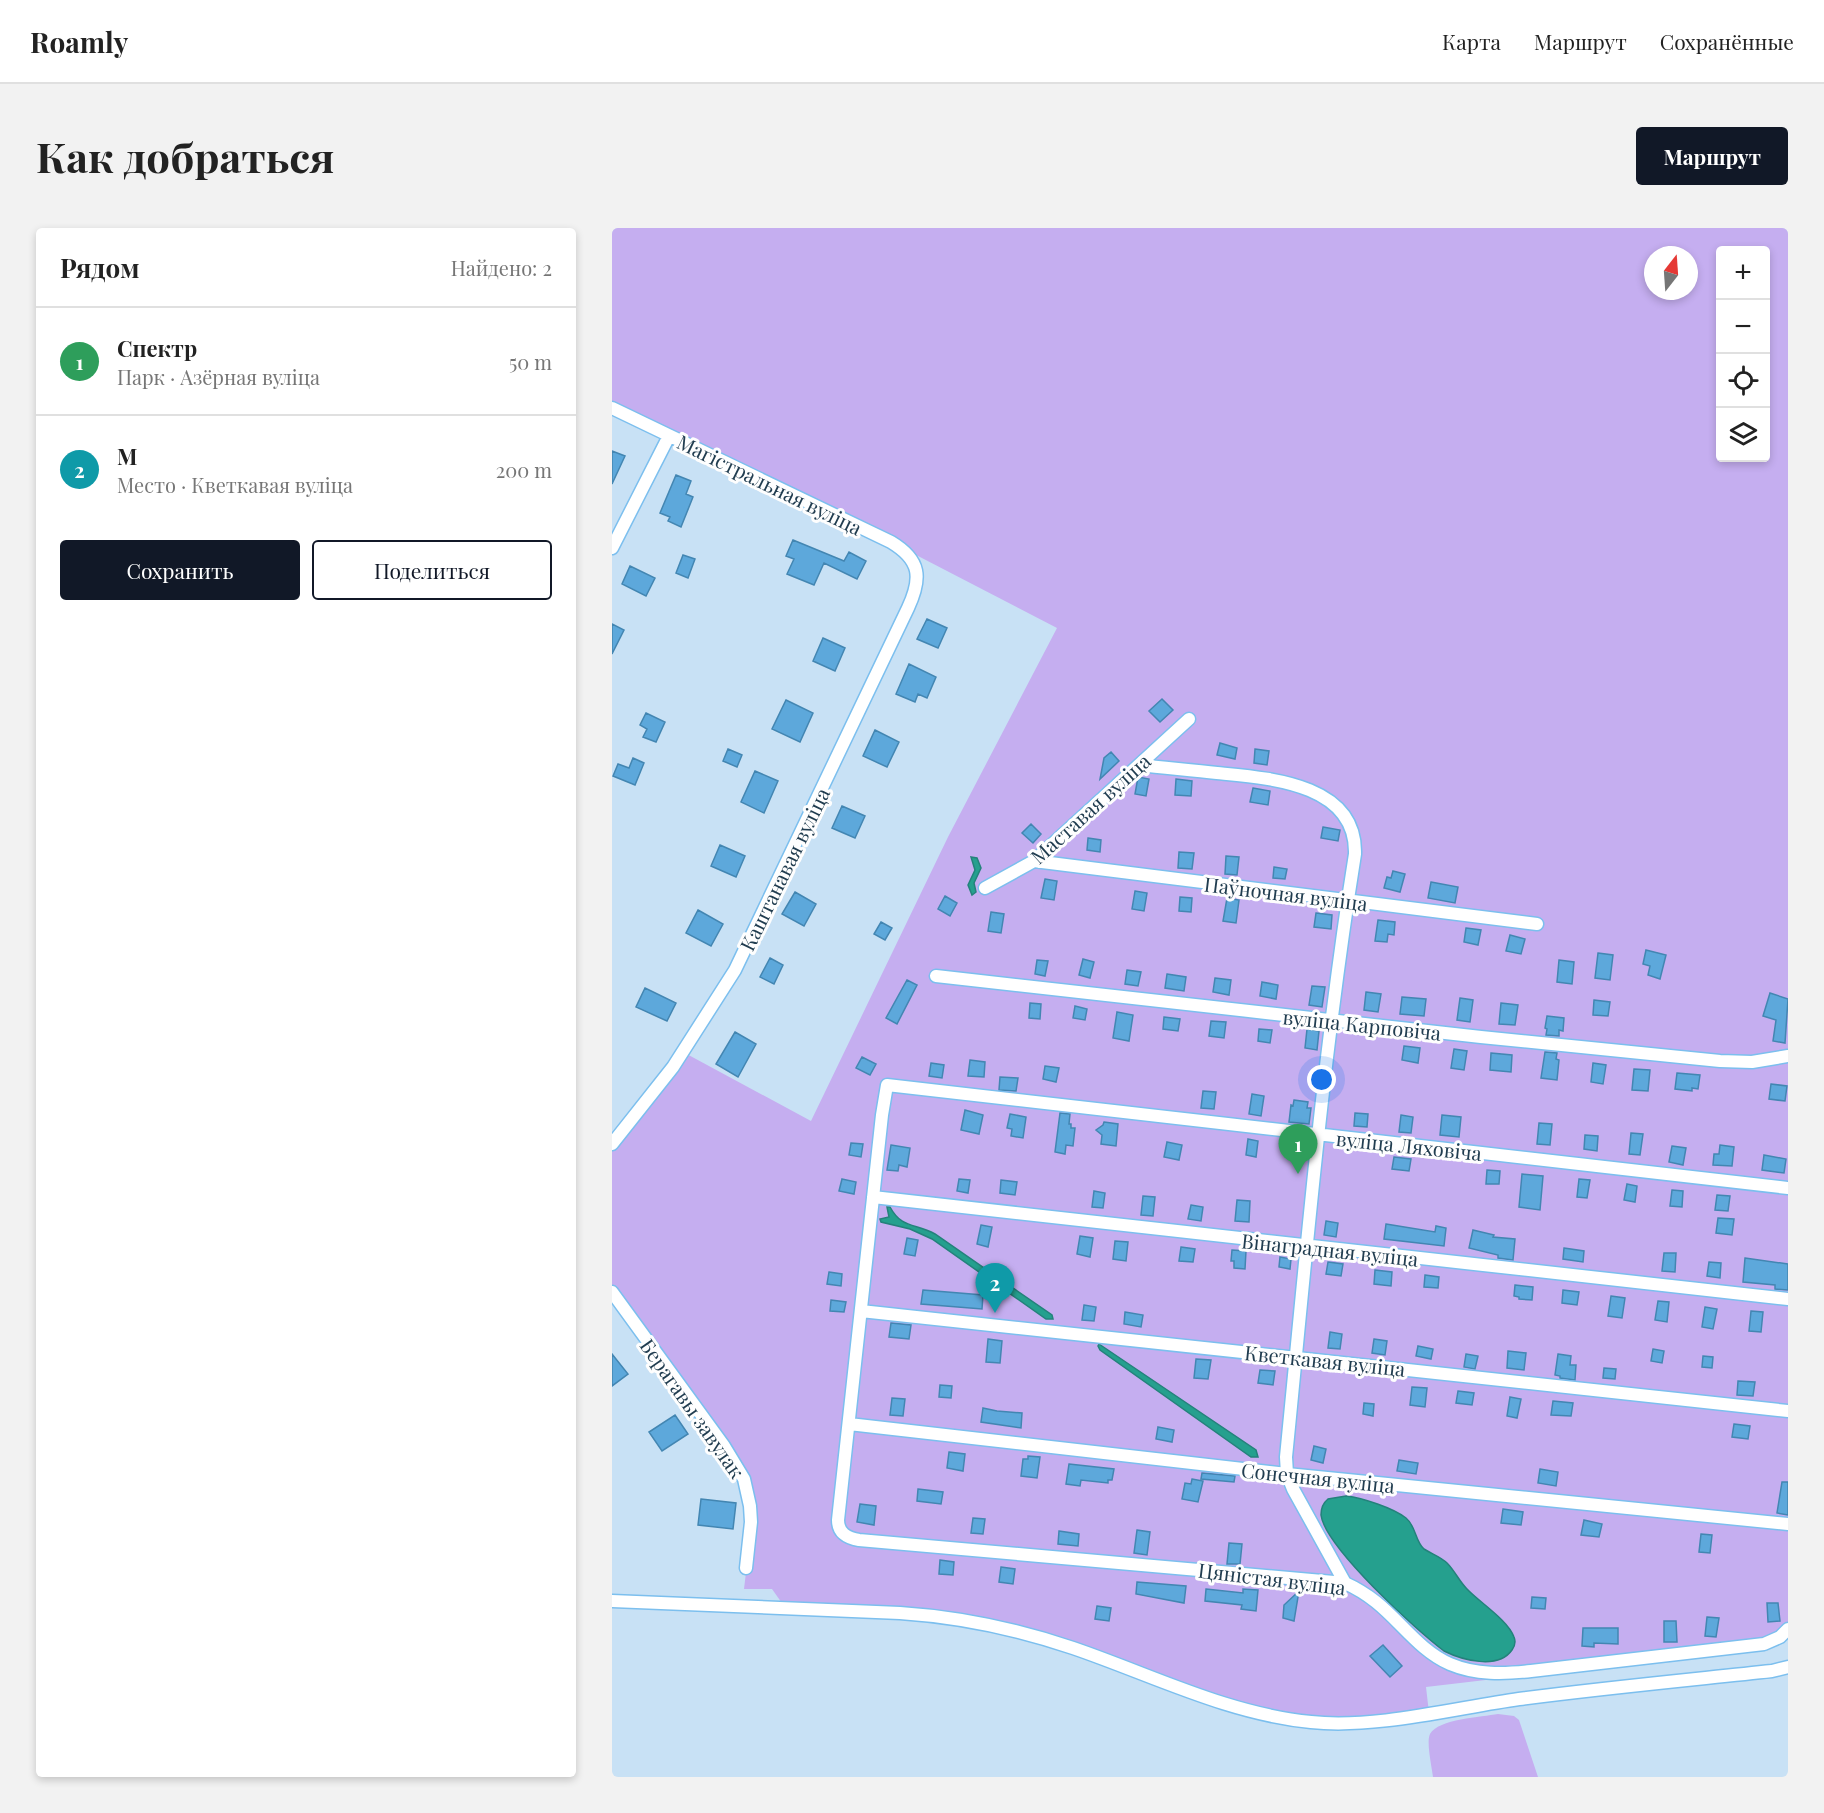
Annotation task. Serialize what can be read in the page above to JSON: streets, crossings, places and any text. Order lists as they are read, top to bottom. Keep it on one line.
{"streets":{"street":["Магістральная вуліца","Маставая вуліца","Каштанавая вуліца","Паўночная вуліца","вуліца Карповіча","вуліца Ляховіча","Вінаградная вуліца","Кветкавая вуліца","Берагавы завулак","Сонечная вуліца","Цяністая вуліца"]},"crossings":[["Магістральная вуліца","Каштанавая вуліца"],["Маставая вуліца","Паўночная вуліца"],["вуліца Ляховіча","Вінаградная вуліца"],["Сонечная вуліца","Цяністая вуліца"]],"north":"top","page":{"header":"Roamly","nav":["Карта","Маршрут","Сохранённые"],"buttons":["Маршрут",["Сохранить","Поделиться"]],"title":"Как добраться","heading":["Рядом","Найдено: 2"],"map_buttons":["+","−"],"list":[{"mark":"1","name":"Спектр","note":"Парк · Азёрная вуліца","value":"50 m"},{"mark":"2","name":"М","note":"Место · Кветкавая вуліца","value":"200 m"}],"pins":["1","2"]}}
